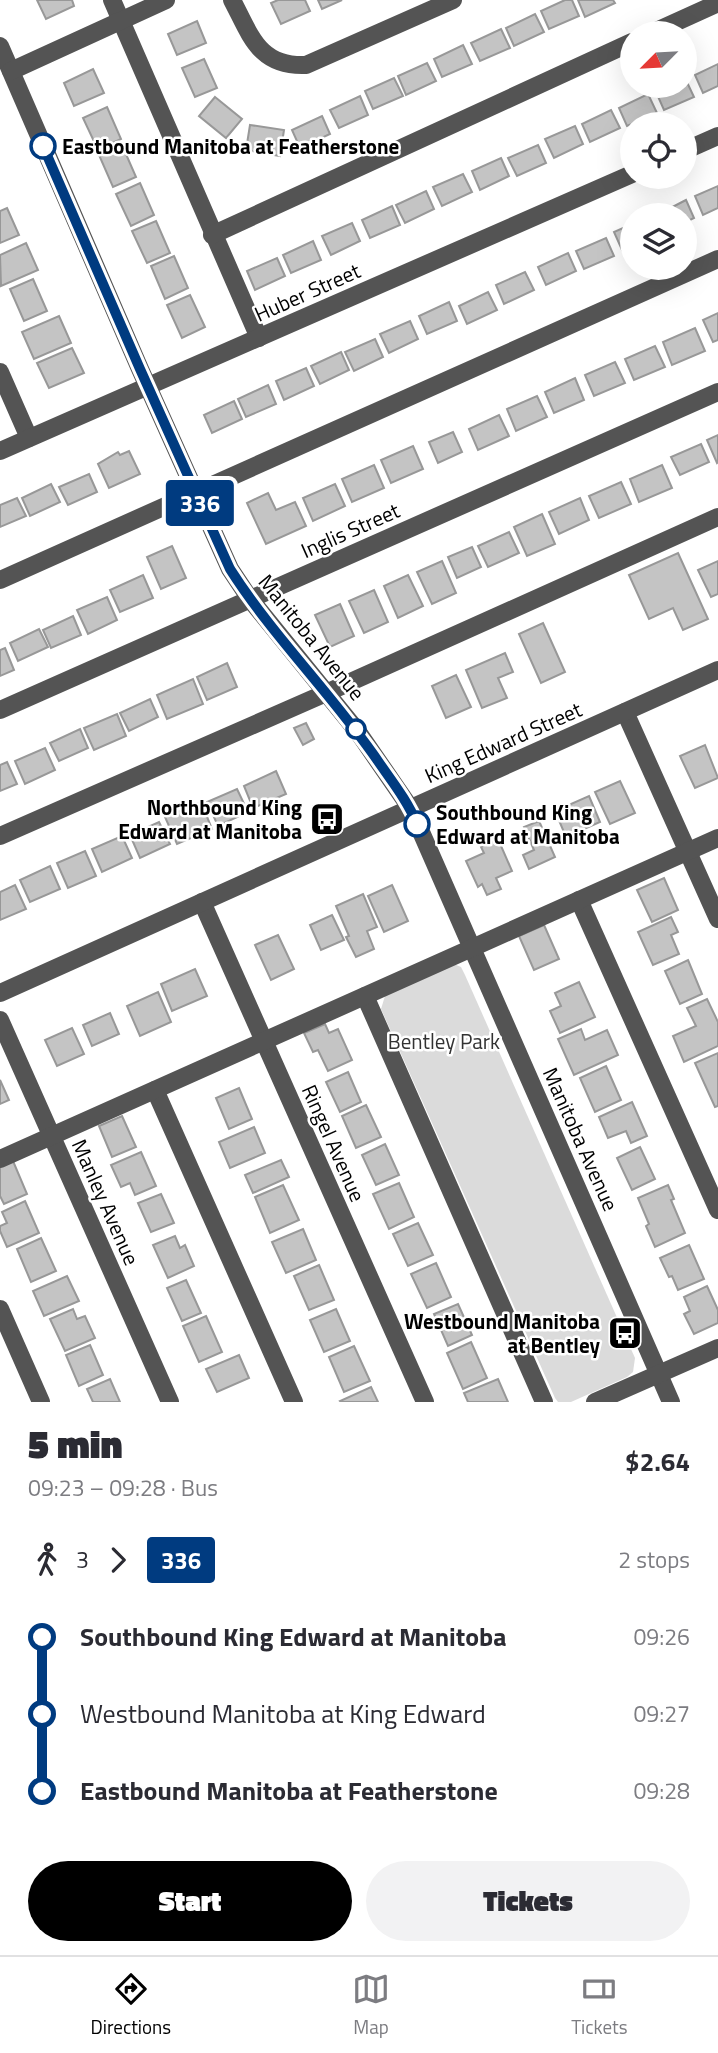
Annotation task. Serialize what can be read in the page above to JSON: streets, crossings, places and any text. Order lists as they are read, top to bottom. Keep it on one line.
{"streets":{"street":["Huber Street","Inglis Street","Manitoba Avenue","King Edward Street","Ringel Avenue","Manley Avenue"]},"crossings":[["Huber Street","Manitoba Avenue"],["Inglis Street","Manitoba Avenue"],["Manitoba Avenue","King Edward Street"],["King Edward Street","Ringel Avenue"]],"parks":["Bentley Park"],"places":{"other":["Eastbound Manitoba at Featherstone","Southbound King Edward at Manitoba"],"bus stop":["Northbound King Edward at Manitoba","Westbound Manitoba at Bentley"]},"lines":["bus line 336"],"north":"bottom left","page":{"on_map":"336","heading":["5 min","09:23 – 09:28 · Bus","$2.64"],"legs":["3","336","2 stops"],"list":[{"name":"Southbound King Edward at Manitoba","value":"09:26"},{"name":"Westbound Manitoba at King Edward","value":"09:27"},{"name":"Eastbound Manitoba at Featherstone","value":"09:28"}],"buttons":["Start","Tickets"],"tabs":["Directions","Map","Tickets"]}}
